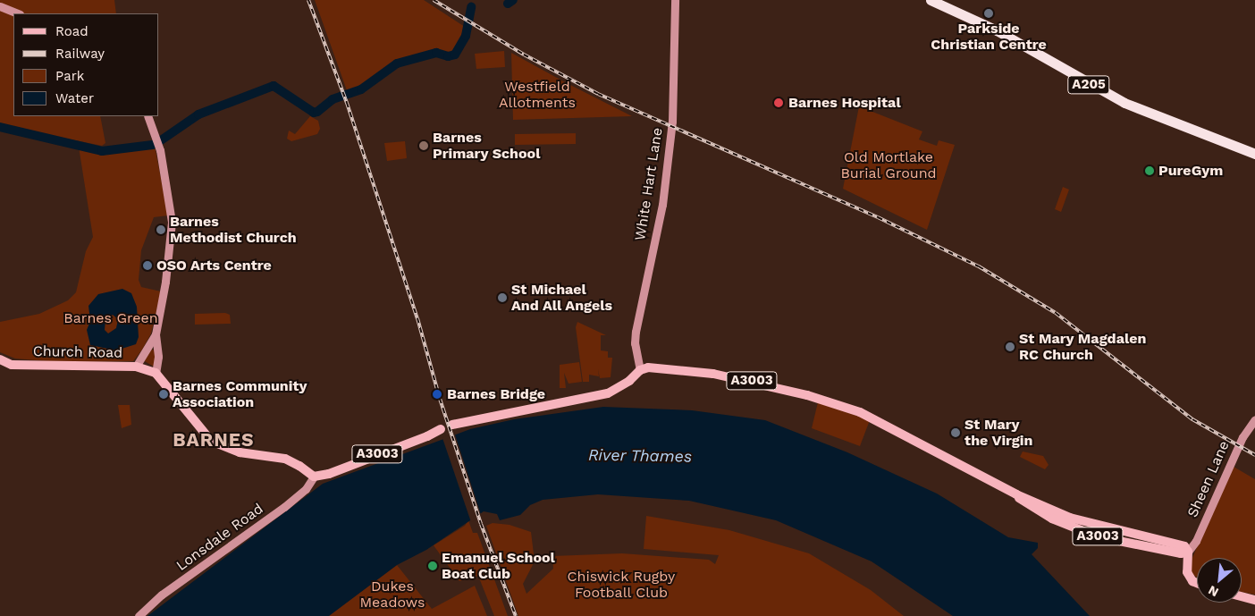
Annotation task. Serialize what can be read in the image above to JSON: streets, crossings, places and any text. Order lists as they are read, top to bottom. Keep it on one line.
{"streets":{"highway":["A205"],"main road":["White Hart Lane","Church Road","A3003","Sheen Lane","Lonsdale Road"]},"crossings":[["White Hart Lane","A3003"],["A3003","Sheen Lane"],["A3003","Lonsdale Road"]],"districts":["BARNES"],"water":["River Thames"],"parks":["Westfield Allotments","Old Mortlake Burial Ground","Barnes Green","Chiswick Rugby Football Club","Dukes Meadows"],"places":["Parkside Christian Centre","Barnes Hospital","Barnes Primary School","PureGym","Barnes Methodist Church","OSO Arts Centre","St Michael And All Angels","St Mary Magdalen RC Church","Barnes Community Association","Barnes Bridge","St Mary the Virgin","Emanuel School Boat Club"],"legend":["Road","Railway","Park","Water"],"north":"bottom left"}
